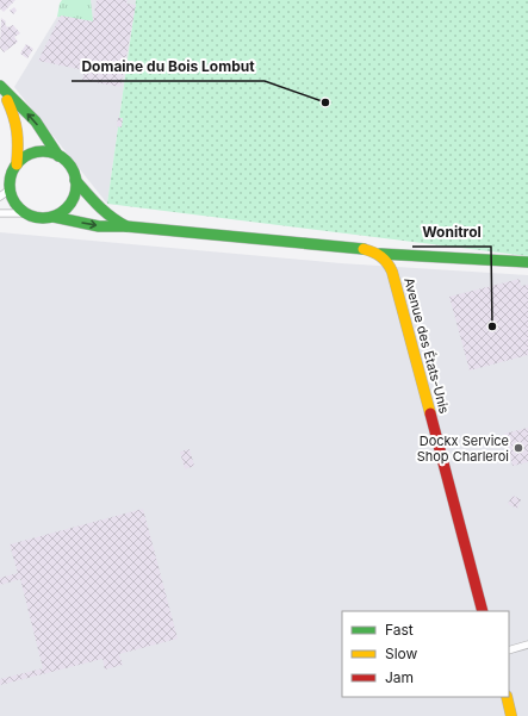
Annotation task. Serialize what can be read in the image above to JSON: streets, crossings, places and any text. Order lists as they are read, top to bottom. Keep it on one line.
{"streets":{"street":["Avenue des États-Unis"]},"places":["Domaine du Bois Lombut","Wonitrol","Dockx Service Shop Charleroi"],"legend":["Fast","Slow","Jam"]}
